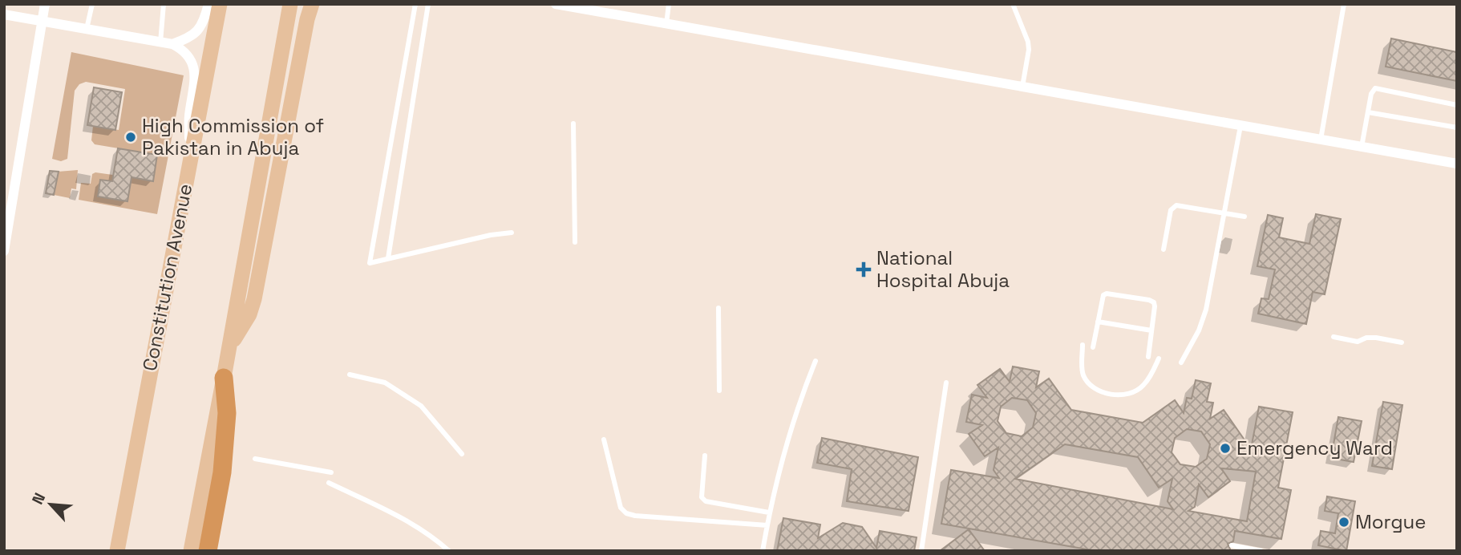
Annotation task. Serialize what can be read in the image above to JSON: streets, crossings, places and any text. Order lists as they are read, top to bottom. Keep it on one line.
{"streets":{"main road":["Constitution Avenue"]},"places":{"other":["High Commission of Pakistan in Abuja","Emergency Ward","Morgue"],"health":["National Hospital Abuja"]},"north":"top left"}
